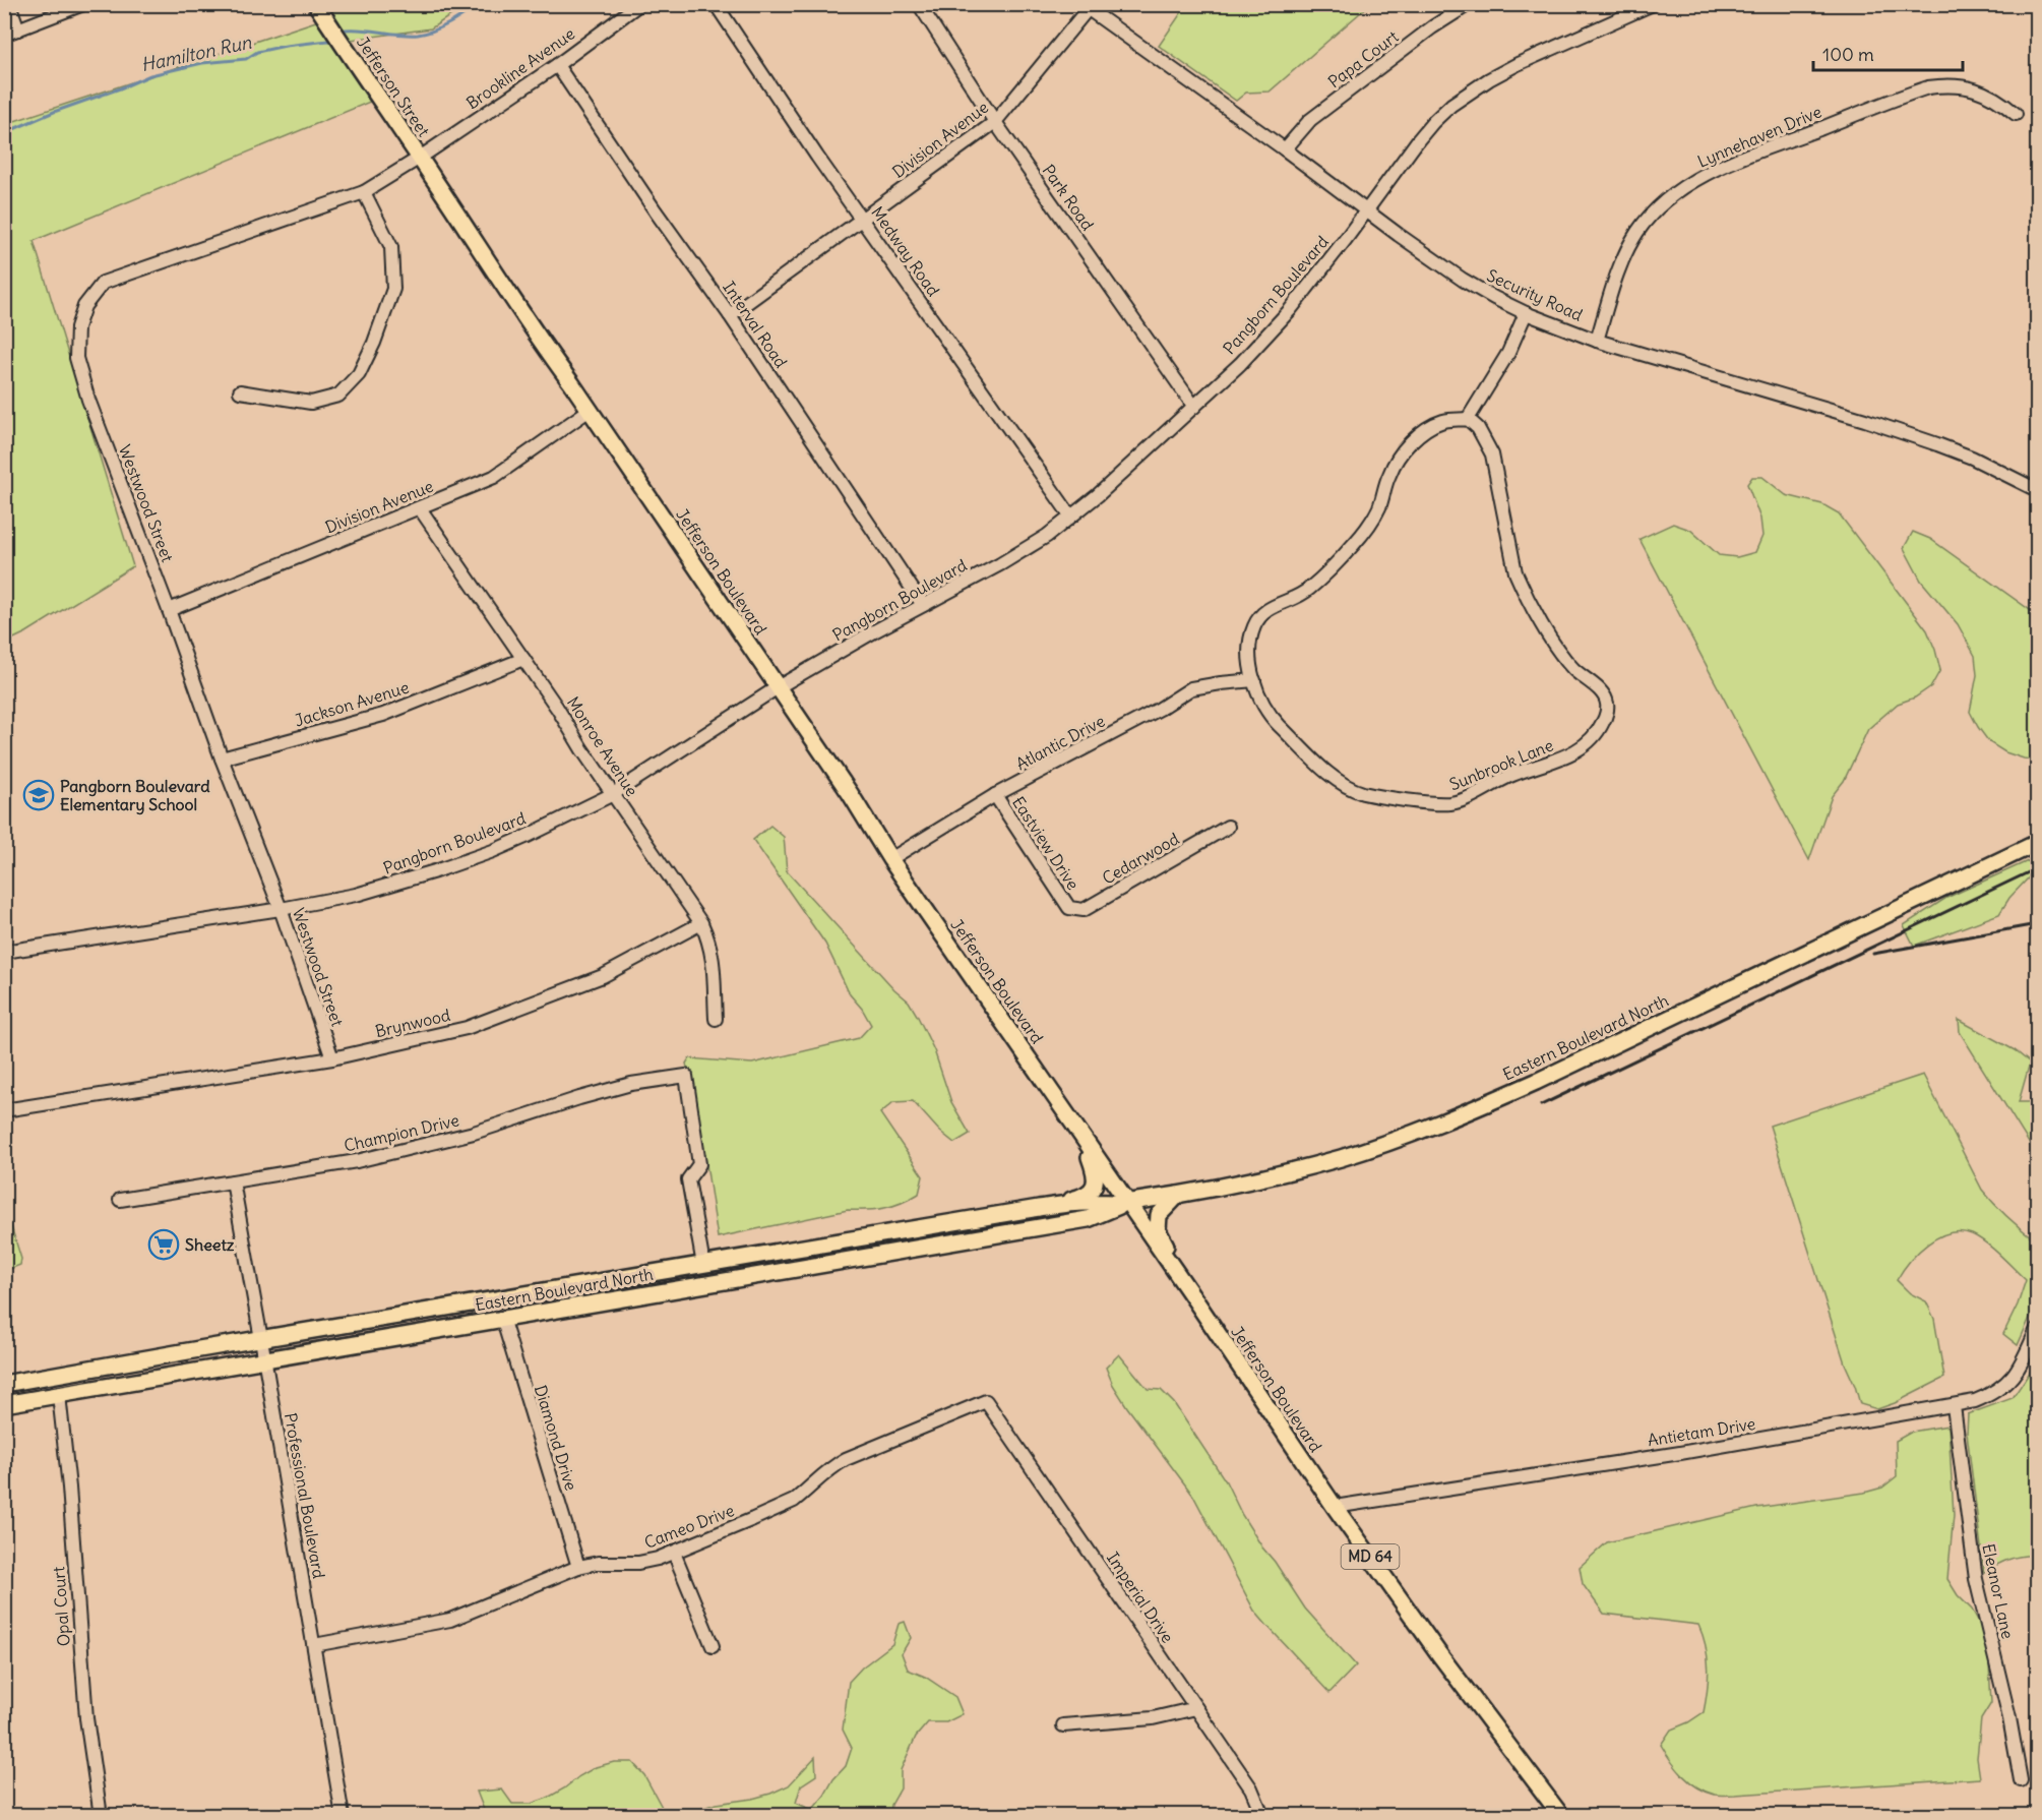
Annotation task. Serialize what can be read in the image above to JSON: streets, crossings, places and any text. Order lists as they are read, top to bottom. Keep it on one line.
{"streets":{"main road":["Jefferson Street","Jefferson Boulevard","Eastern Boulevard North","MD 64"],"street":["Papa Court","Brookline Avenue","Lynnehaven Drive","Division Avenue","Park Road","Medway Road","Pangborn Boulevard","Security Road","Interval Road","Westwood Street","Jackson Avenue","Atlantic Drive","Monroe Avenue","Sunbrook Lane","Eastview Drive","Cedarwood","Brynwood","Champion Drive","Antietam Drive","Diamond Drive","Professional Boulevard","Cameo Drive","Eleanor Lane","Imperial Drive","Opal Court"]},"crossings":[["Papa Court","Security Road"],["Brookline Avenue","Jefferson Street"],["Brookline Avenue","Interval Road"],["Brookline Avenue","Westwood Street"],["Brookline Avenue","Jefferson Boulevard"],["Jefferson Street","Westwood Street"],["Jefferson Street","Jefferson Boulevard"],["Lynnehaven Drive","Security Road"],["Division Avenue","Park Road"],["Division Avenue","Medway Road"],["Division Avenue","Security Road"],["Division Avenue","Interval Road"],["Division Avenue","Westwood Street"],["Division Avenue","Jefferson Boulevard"],["Division Avenue","Monroe Avenue"],["Park Road","Pangborn Boulevard"],["Medway Road","Pangborn Boulevard"],["Pangborn Boulevard","Security Road"],["Pangborn Boulevard","Interval Road"],["Pangborn Boulevard","Westwood Street"],["Pangborn Boulevard","Jefferson Boulevard"],["Pangborn Boulevard","Monroe Avenue"],["Westwood Street","Jefferson Boulevard"],["Westwood Street","Jackson Avenue"],["Westwood Street","Brynwood"],["Jefferson Boulevard","Atlantic Drive"],["Jefferson Boulevard","Eastern Boulevard North"],["Jefferson Boulevard","Antietam Drive"],["Jackson Avenue","Monroe Avenue"],["Atlantic Drive","Sunbrook Lane"],["Atlantic Drive","Eastview Drive"],["Monroe Avenue","Brynwood"],["Eastview Drive","Cedarwood"],["Eastern Boulevard North","Champion Drive"],["Eastern Boulevard North","Diamond Drive"],["Eastern Boulevard North","Professional Boulevard"],["Eastern Boulevard North","Opal Court"],["Champion Drive","Professional Boulevard"],["Antietam Drive","Eleanor Lane"],["Diamond Drive","Cameo Drive"],["Professional Boulevard","Cameo Drive"],["Cameo Drive","Imperial Drive"]],"water":["Hamilton Run"],"places":{"school or university":["Pangborn Boulevard Elementary School"],"supermarket":["Sheetz"]},"scale_bar":"100 m"}
